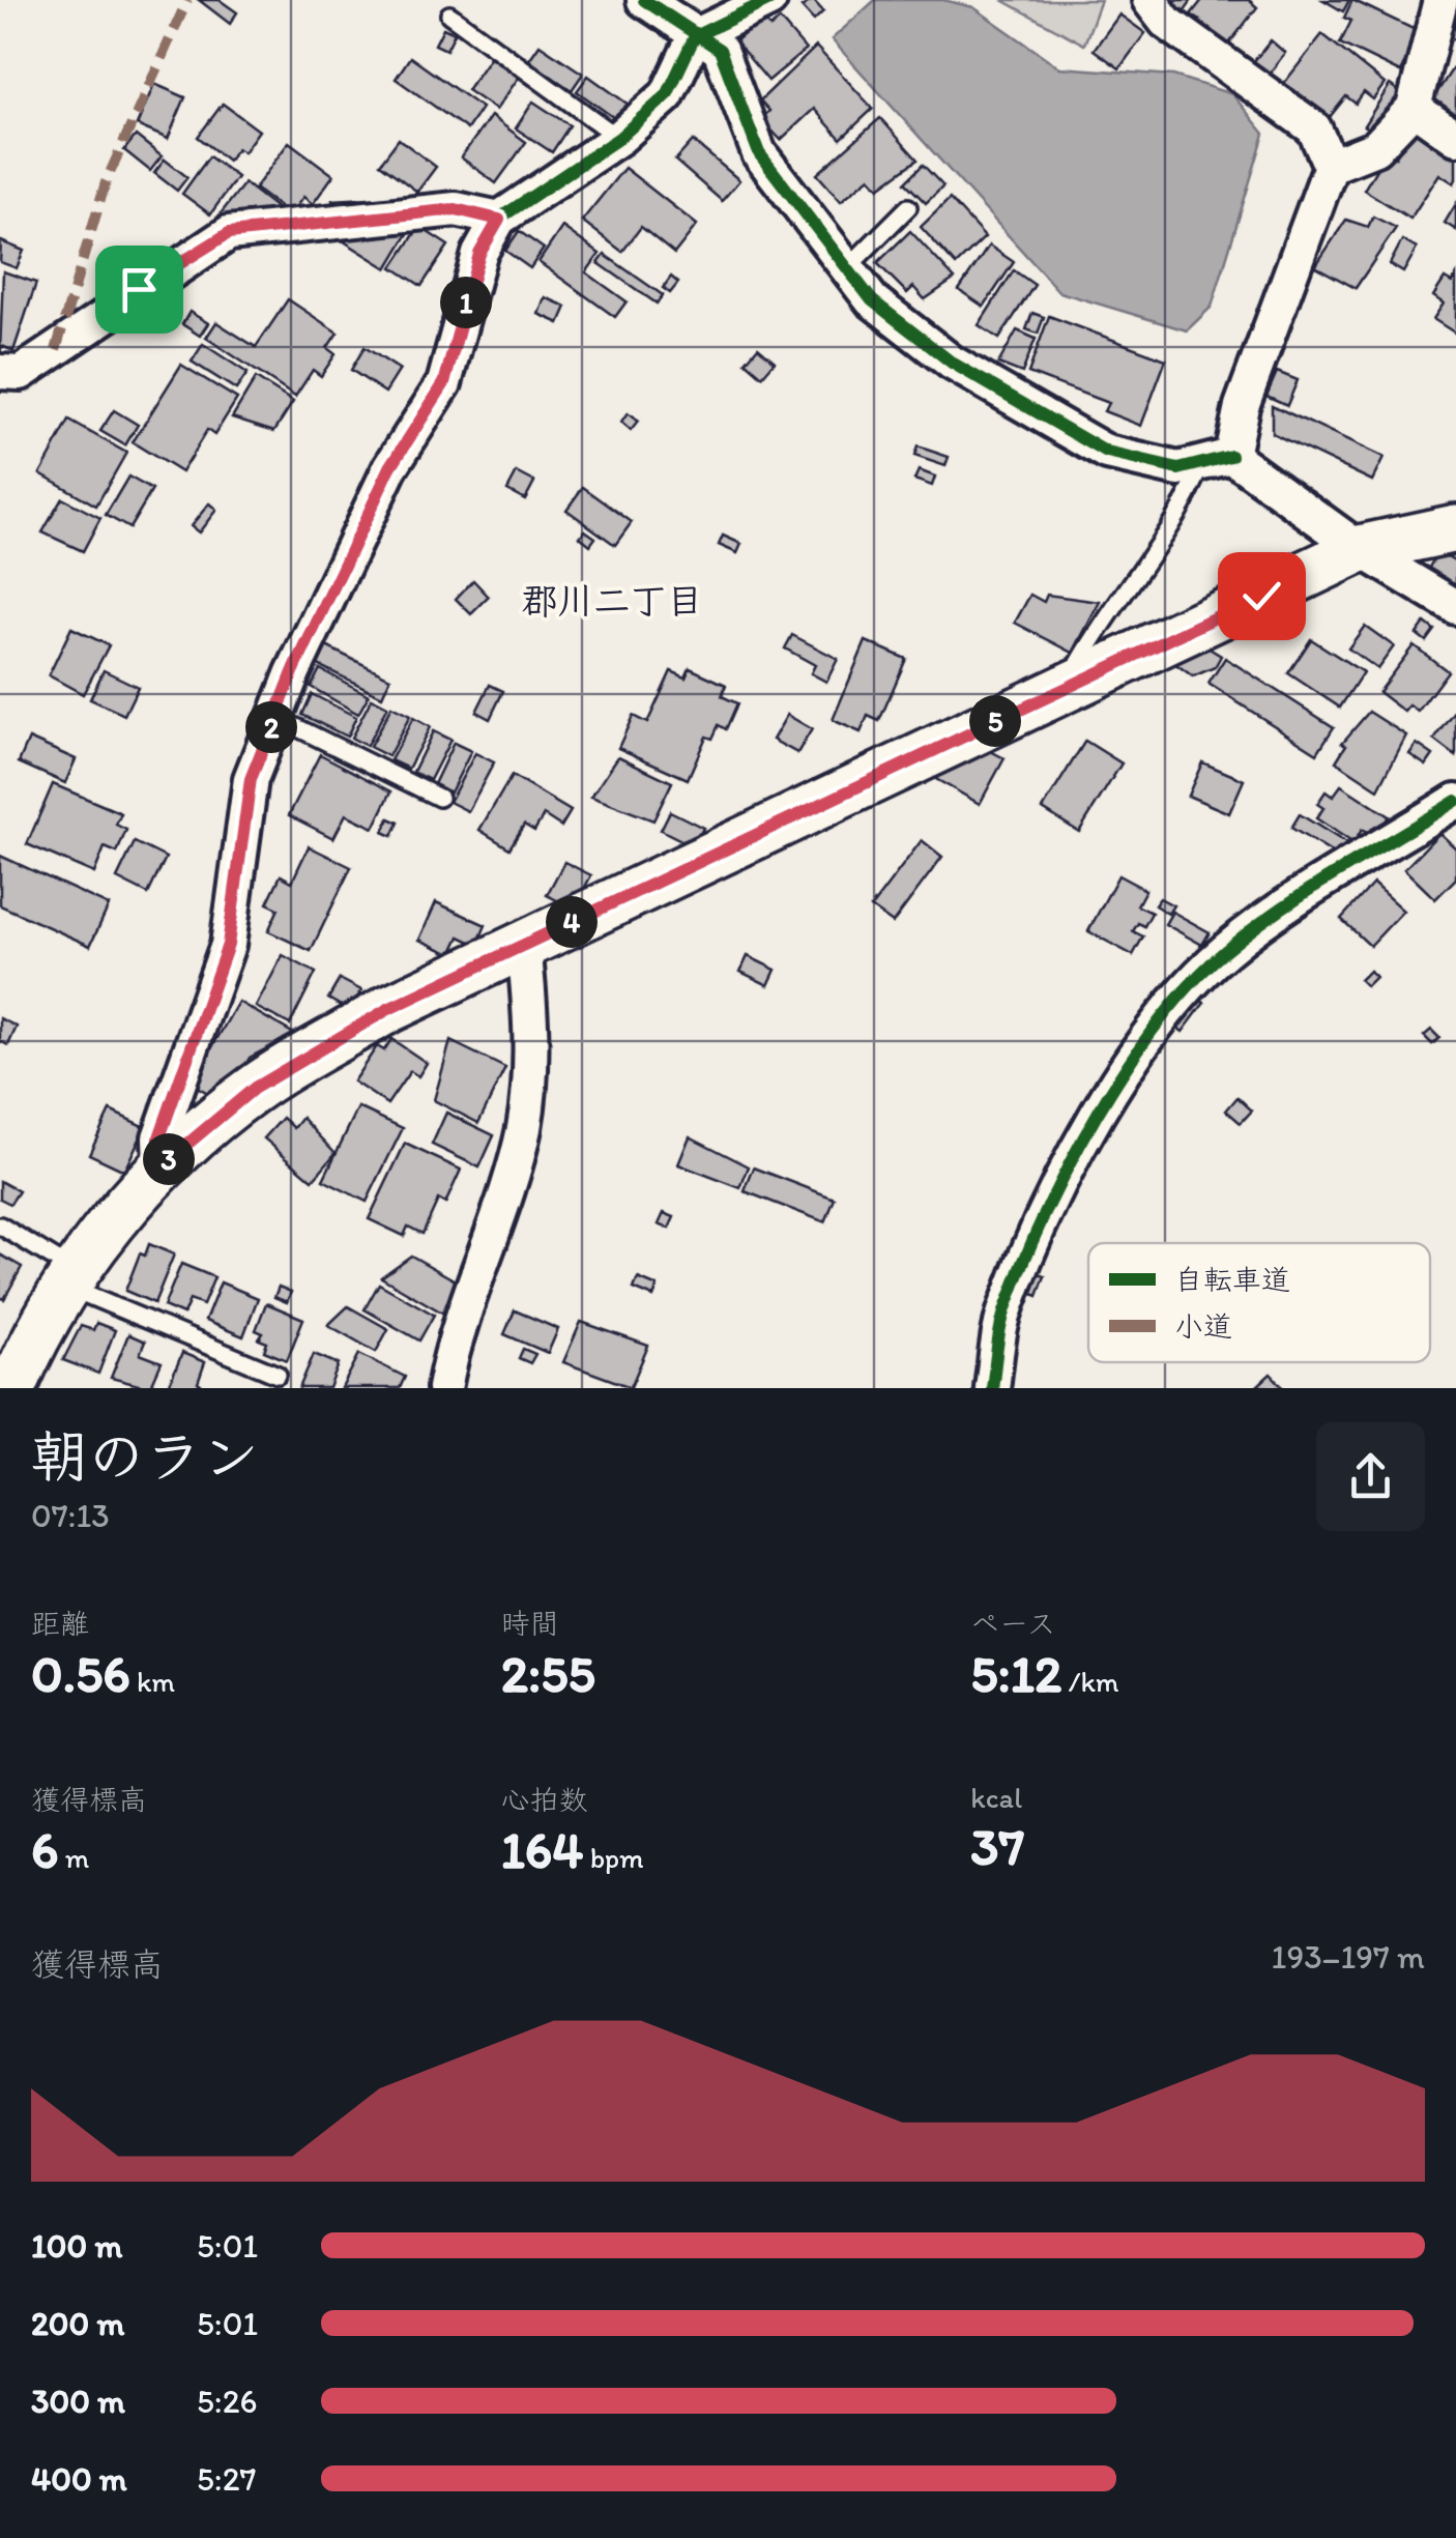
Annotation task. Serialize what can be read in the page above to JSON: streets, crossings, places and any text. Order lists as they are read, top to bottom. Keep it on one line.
{"districts":["郡川二丁目"],"legend":["自転車道","小道"],"page":{"pins":["1","5","2","4","3"],"heading":["朝のラン","07:13"],"stats":[["距離","0.56 km"],["時間","2:55"],["ペース","5:12 /km"],["獲得標高","6 m"],["心拍数","164 bpm"],["kcal","37"]],"chart":["獲得標高","193–197 m"],"list":[{"name":"100 m","note":"5:01"},{"name":"200 m","note":"5:01"},{"name":"300 m","note":"5:26"},{"name":"400 m","note":"5:27"}]}}
